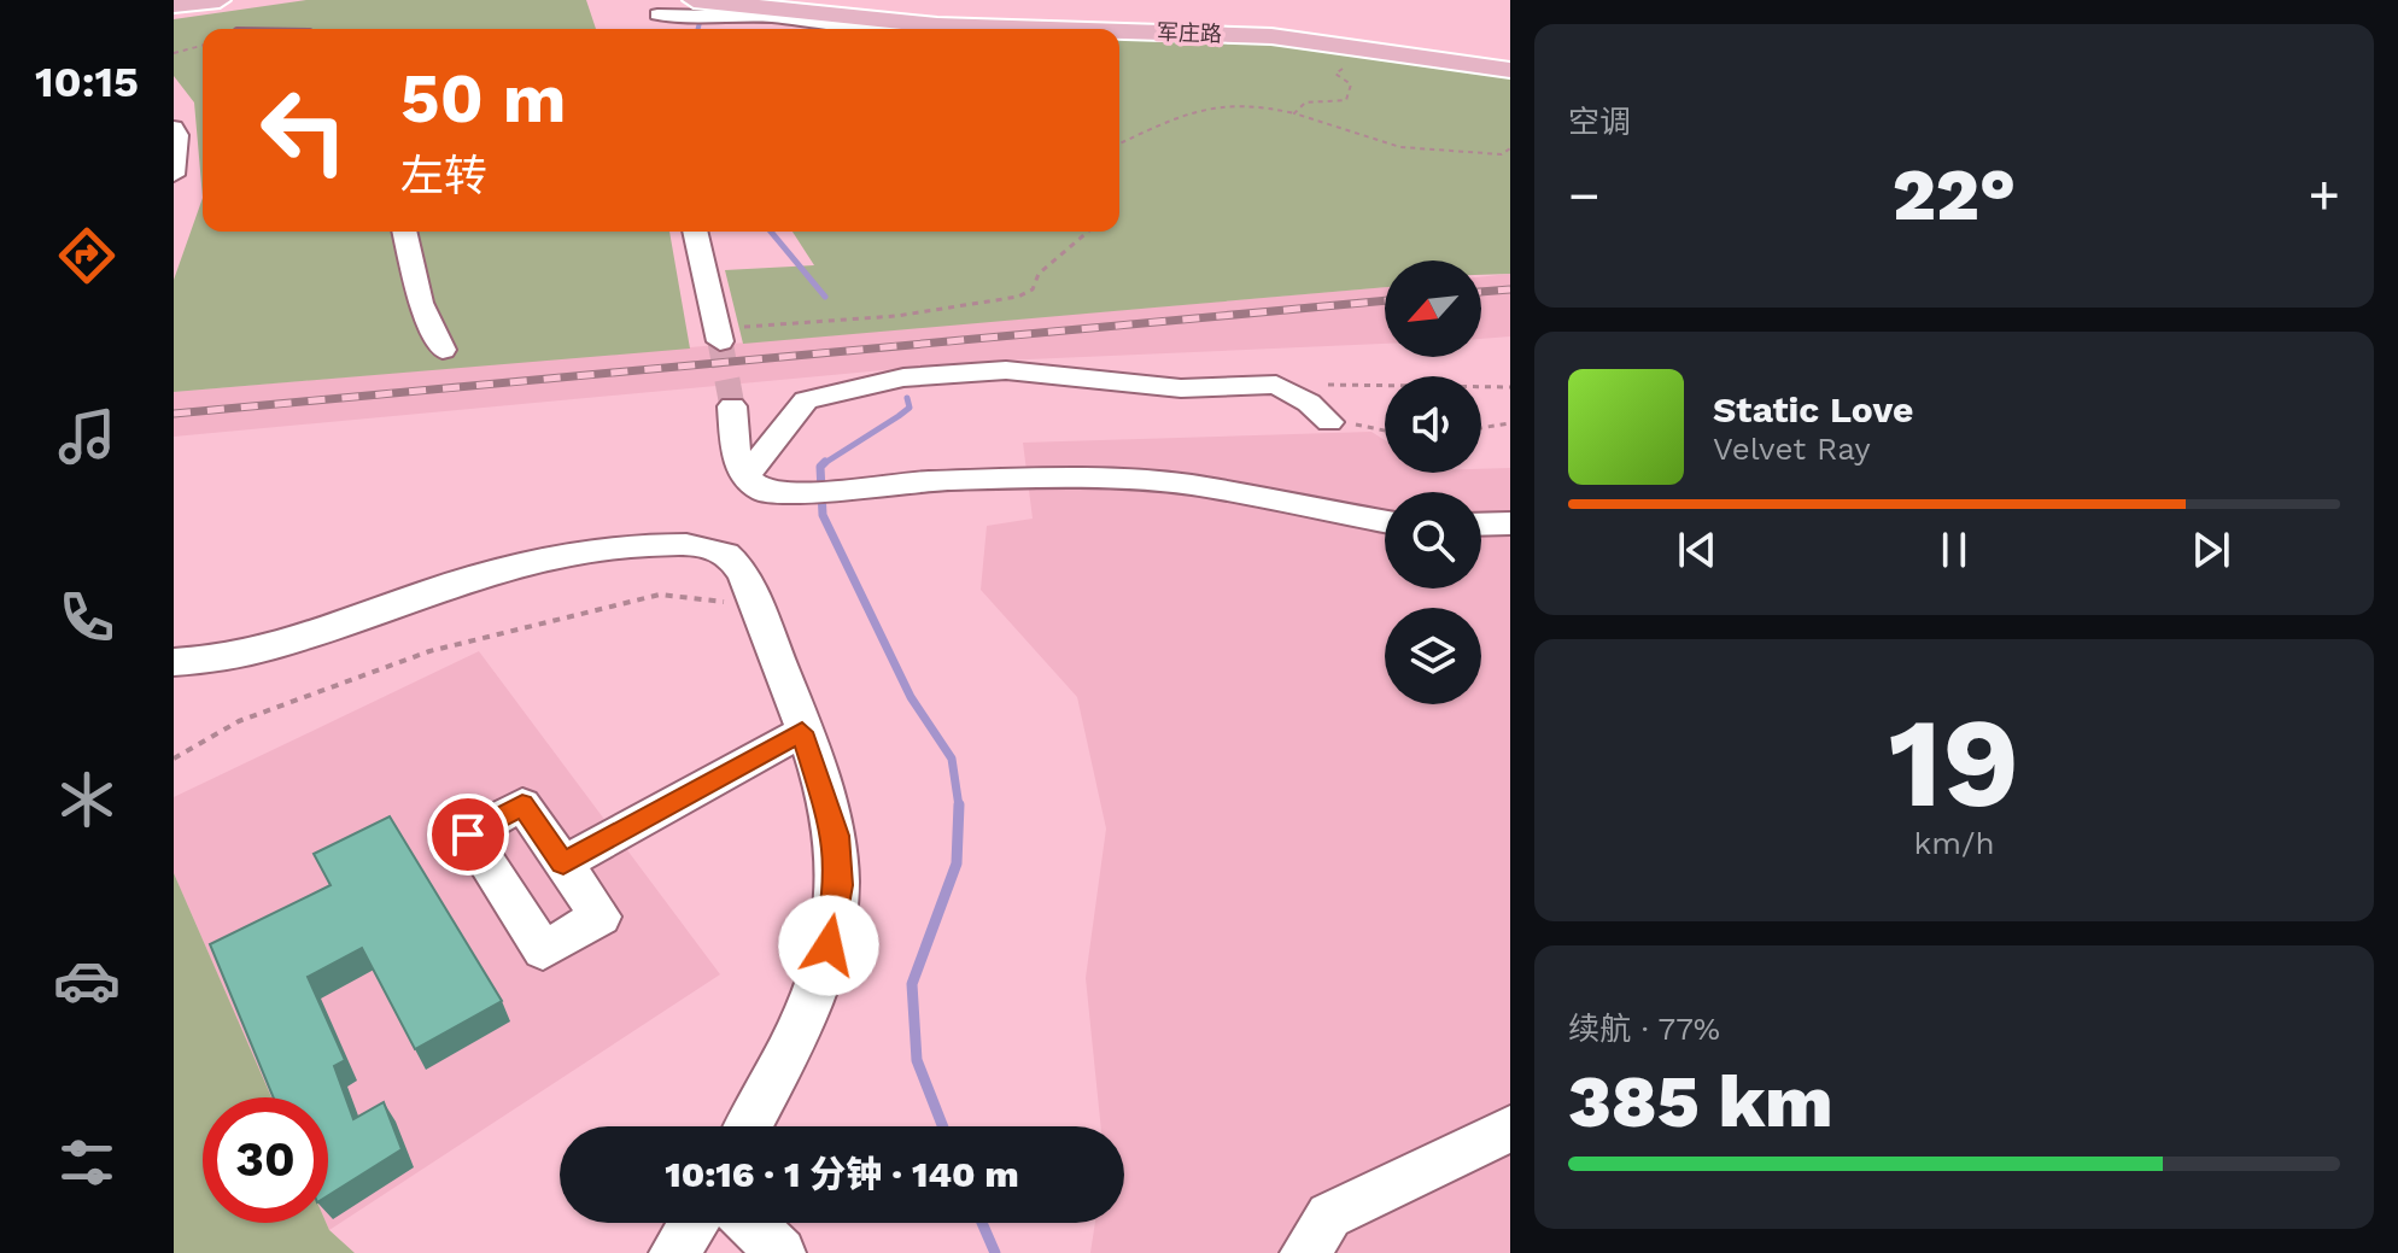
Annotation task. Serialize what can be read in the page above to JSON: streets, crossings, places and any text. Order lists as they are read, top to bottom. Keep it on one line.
{"streets":{"main road":["军庄路"]},"north":"bottom left","page":{"tabs":"10:15","tile":["空调",["19","km/h"],["续航 · 77%","385 km"]],"turn":["50 m","左转"],"heat":["−","22°","+"],"song":["Static Love","Velvet Ray"],"limit":"30","trip":"10:16 · 1 分钟 · 140 m"}}
